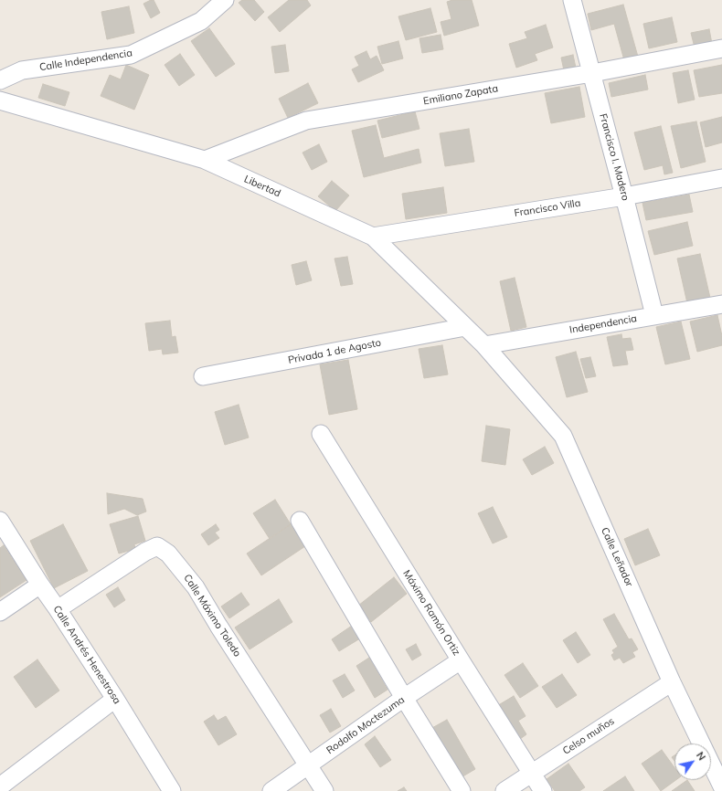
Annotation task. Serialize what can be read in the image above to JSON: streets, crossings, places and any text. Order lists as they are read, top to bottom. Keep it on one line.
{"streets":{"street":["Calle Independencia","Emiliano Zapata","Francisco I. Madero","Libertad","Francisco Villa","Independencia","Privada 1 de Agosto","Calle Leñador","Máximo Ramón Ortiz","Calle Máximo Toledo","Calle Andrés Henestrosa","Rodolfo Moctezuma","Celso muños"]},"crossings":[["Emiliano Zapata","Francisco I. Madero"],["Emiliano Zapata","Libertad"],["Francisco I. Madero","Francisco Villa"],["Francisco I. Madero","Independencia"],["Libertad","Francisco Villa"],["Libertad","Independencia"],["Libertad","Privada 1 de Agosto"],["Libertad","Calle Leñador"],["Independencia","Calle Leñador"],["Calle Leñador","Celso muños"],["Máximo Ramón Ortiz","Rodolfo Moctezuma"],["Máximo Ramón Ortiz","Celso muños"],["Calle Máximo Toledo","Calle Andrés Henestrosa"],["Calle Máximo Toledo","Rodolfo Moctezuma"]],"north":"top right"}
